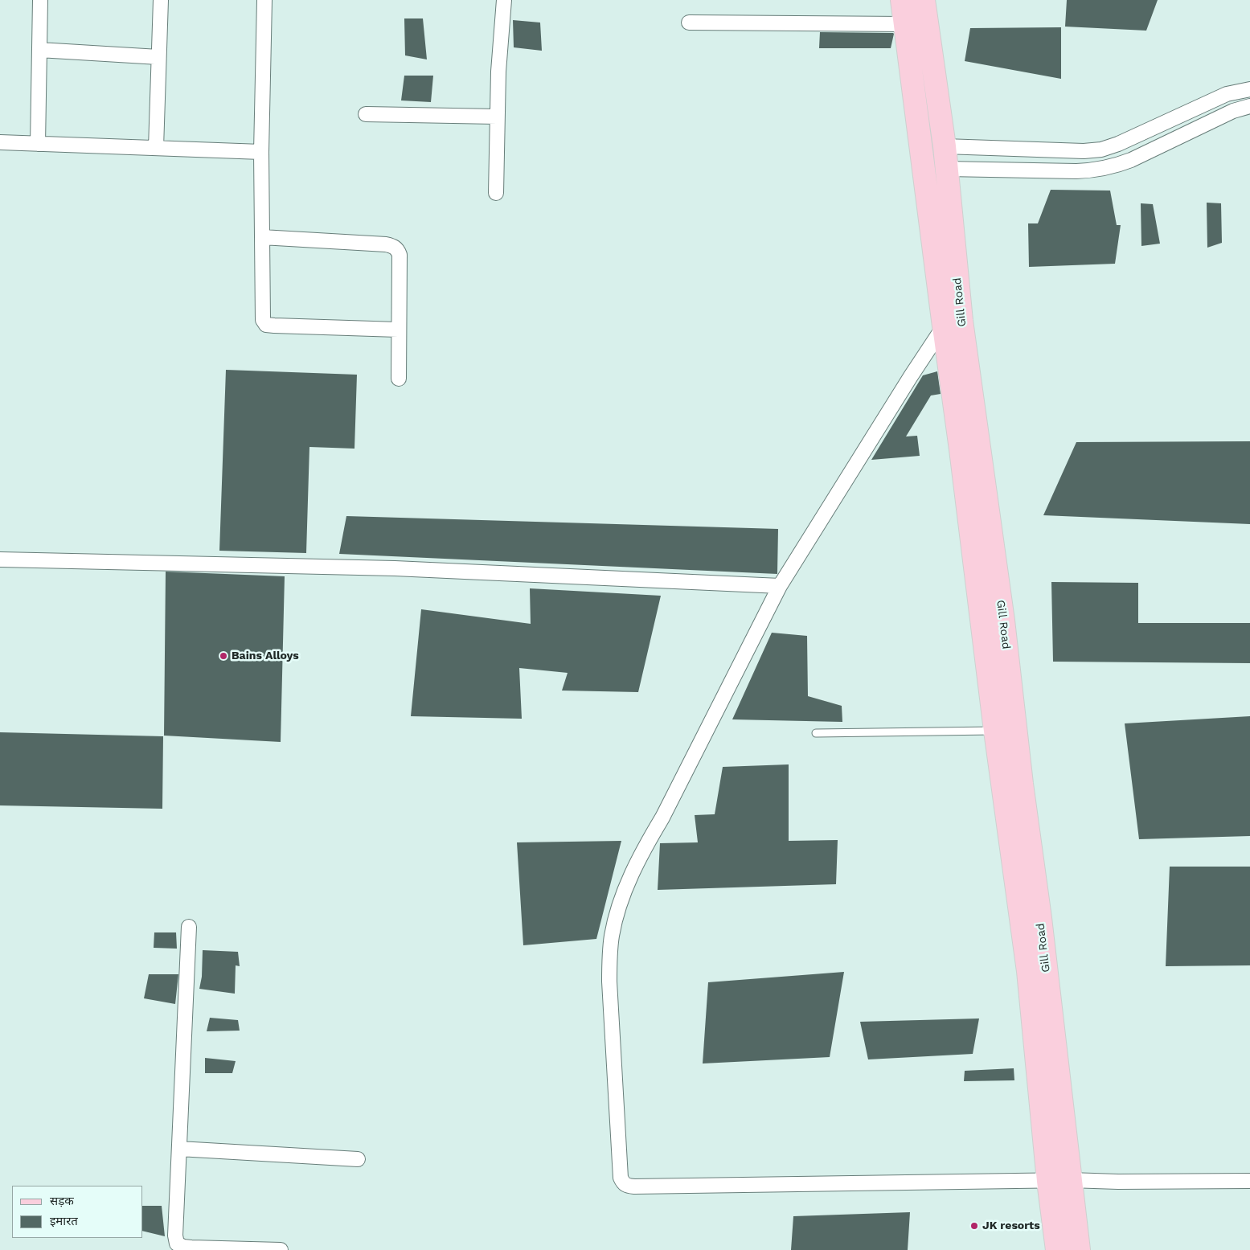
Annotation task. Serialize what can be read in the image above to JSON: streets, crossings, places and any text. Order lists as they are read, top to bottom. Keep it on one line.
{"streets":{"main road":["Gill Road"]},"places":["Bains Alloys","JK resorts"],"legend":["सड़क","इमारत"]}
